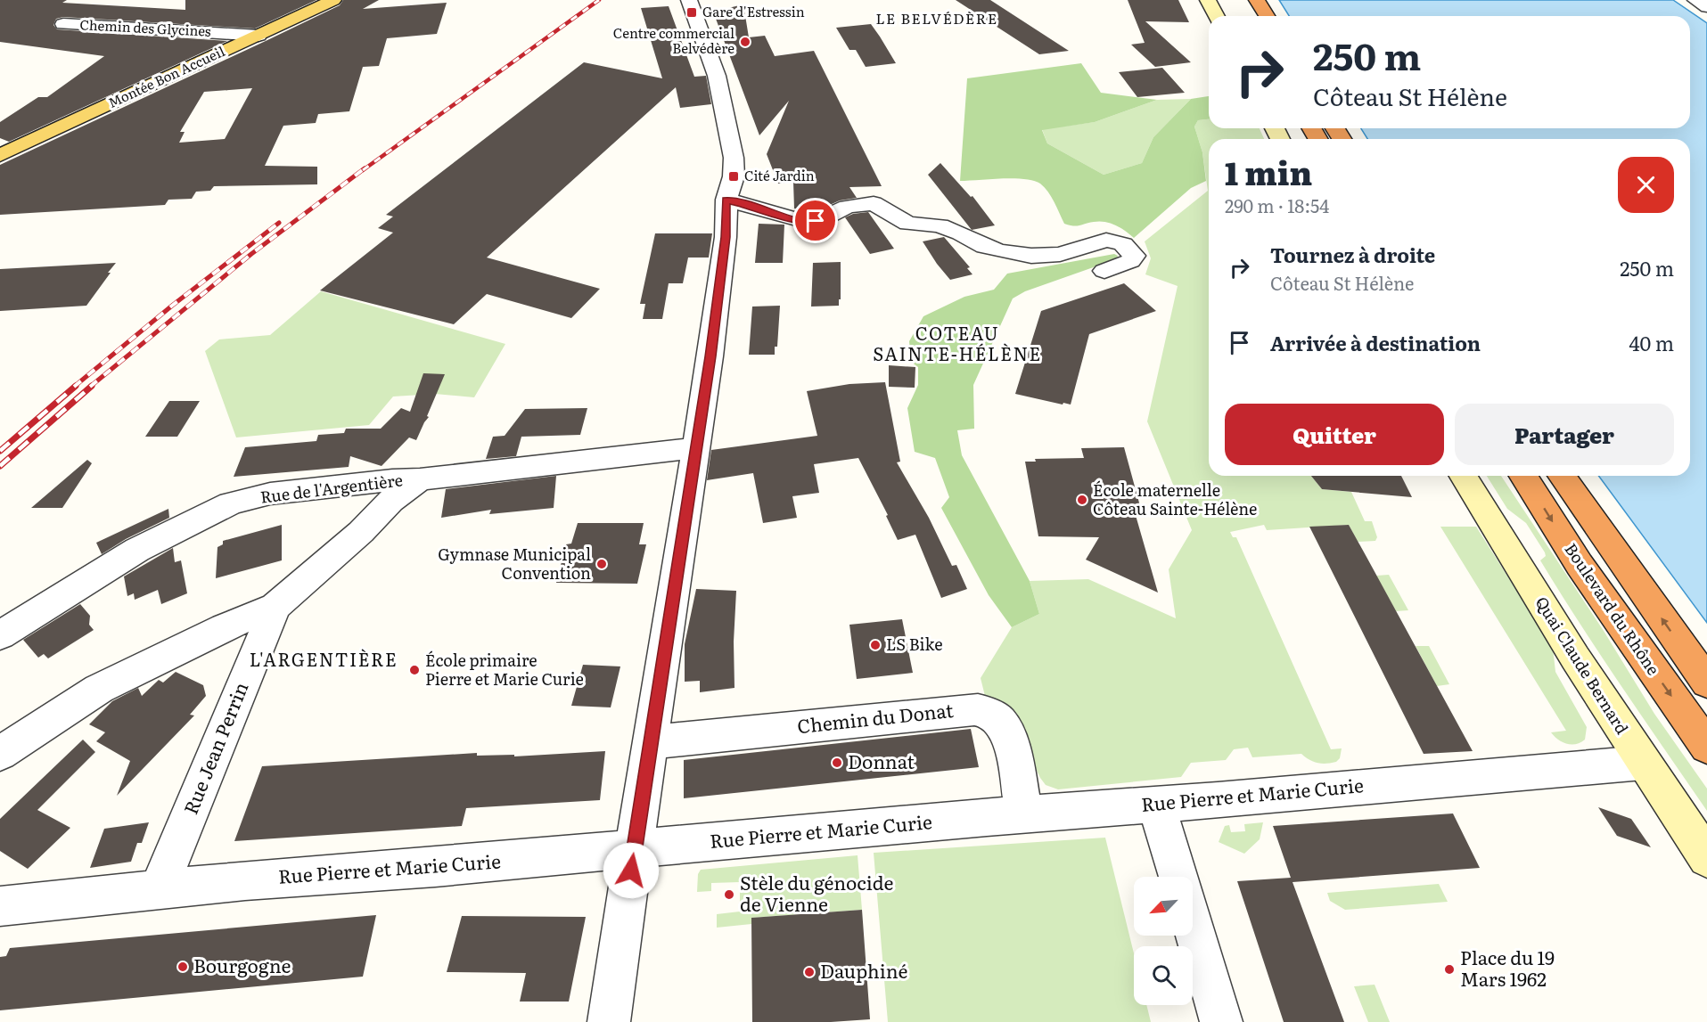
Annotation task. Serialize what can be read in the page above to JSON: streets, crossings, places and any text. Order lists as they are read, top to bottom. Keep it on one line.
{"streets":{"highway":["Boulevard du Rhône"],"main road":["Montée Bon Accueil","Quai Claude Bernard"],"street":["Chemin des Glycines","Rue de l'Argentière","Chemin du Donat","Rue Jean Perrin","Rue Pierre et Marie Curie"]},"crossings":[["Chemin des Glycines","Montée Bon Accueil"],["Quai Claude Bernard","Rue Pierre et Marie Curie"],["Chemin du Donat","Rue Pierre et Marie Curie"],["Rue Jean Perrin","Rue Pierre et Marie Curie"]],"districts":["LE BELVÉDÈRE","COTEAU SAINTE-HÉLÈNE","L'ARGENTIÈRE"],"places":{"transit":["Gare d'Estressin","Cité Jardin"],"other":["Centre commercial Belvédère","École maternelle Côteau Sainte-Hélène","Gymnase Municipal Convention","LS Bike","École primaire Pierre et Marie Curie","Donnat","Stèle du génocide de Vienne","Bourgogne","Place du 19 Mars 1962","Dauphiné"]},"north":"bottom left","page":{"turn":["250 m","Côteau St Hélène"],"heading":["1 min","290 m · 18:54"],"list":[{"name":"Tournez à droite","note":"Côteau St Hélène","value":"250 m"},{"name":"Arrivée à destination","value":"40 m"}],"buttons":["Quitter","Partager"]}}
